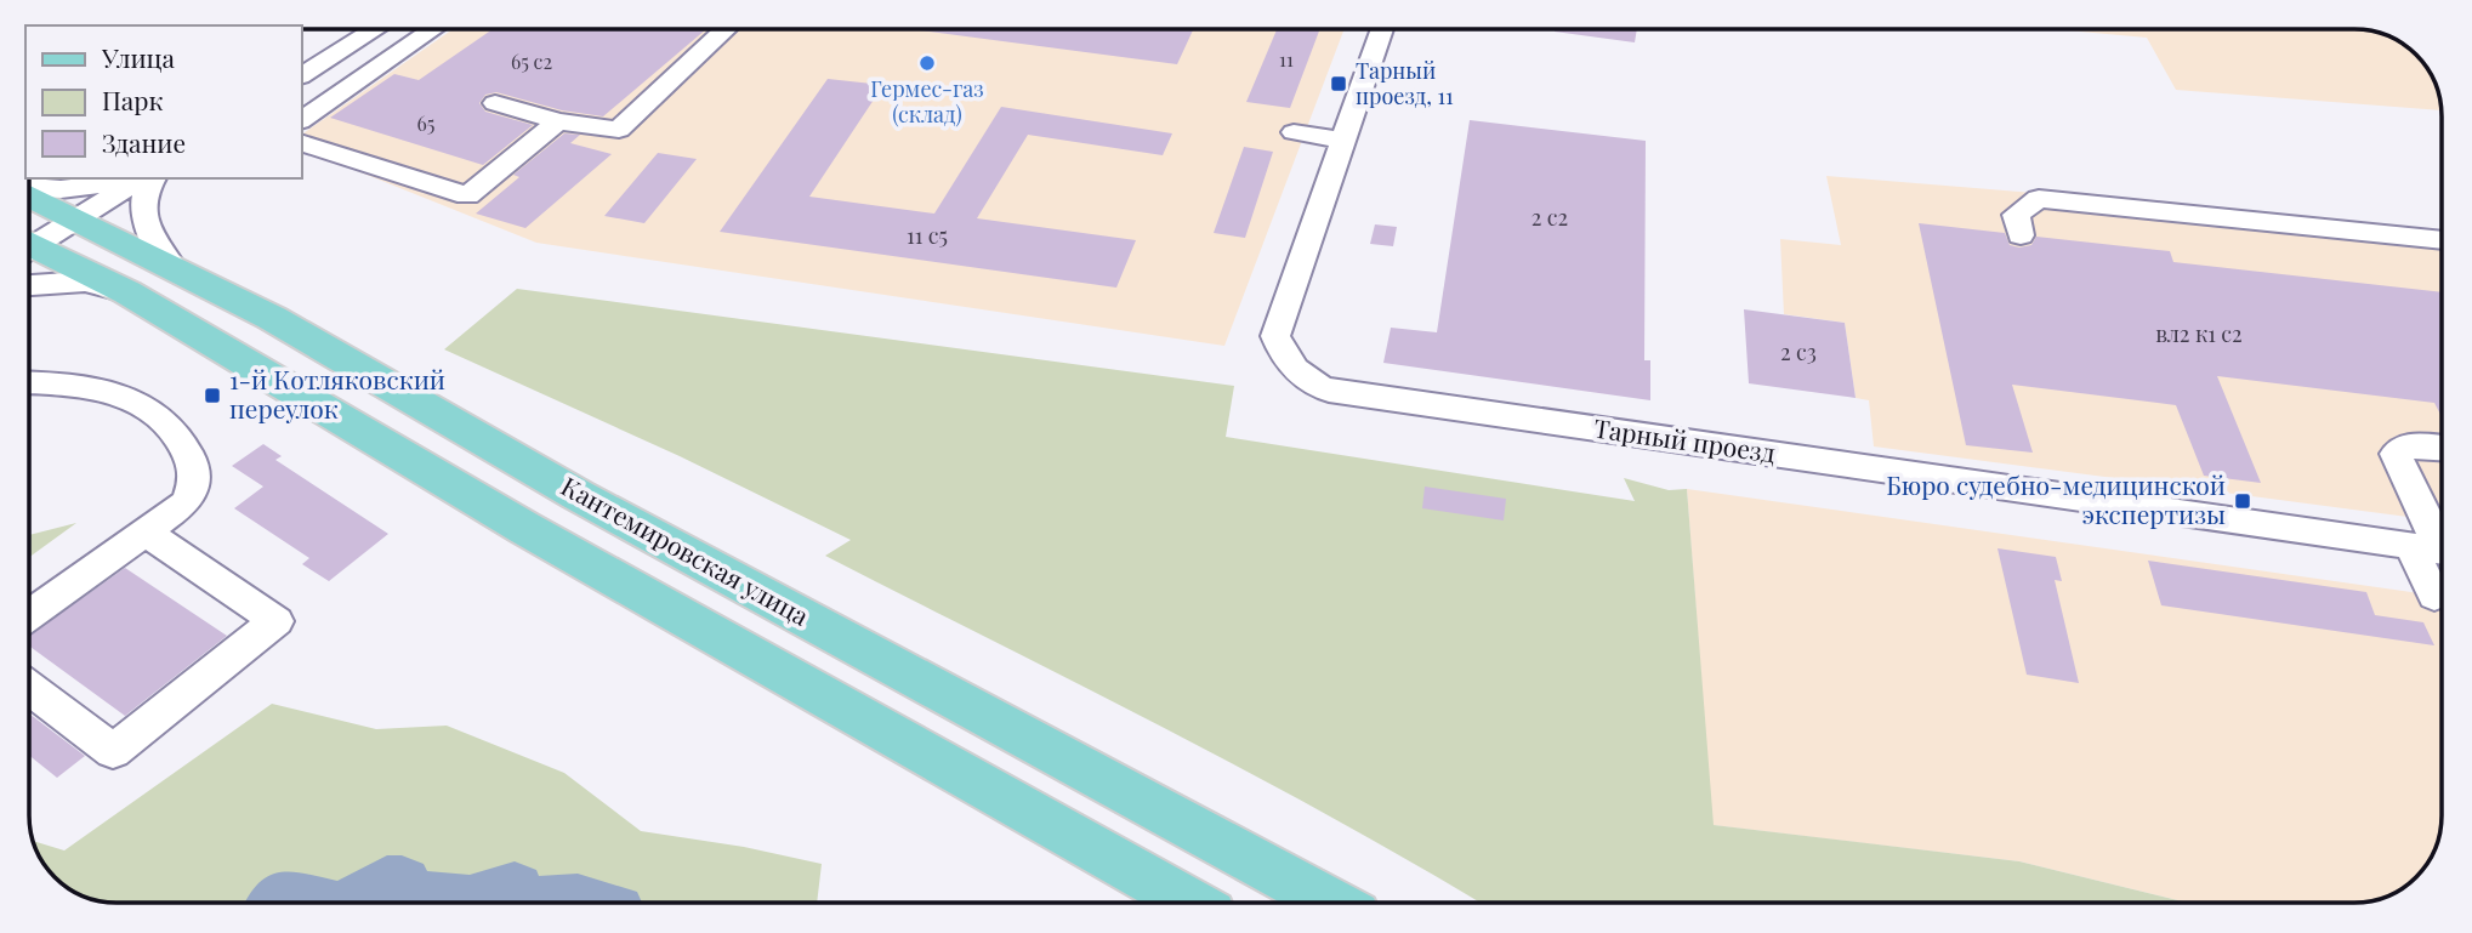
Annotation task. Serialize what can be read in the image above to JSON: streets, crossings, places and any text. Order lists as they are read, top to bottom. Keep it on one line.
{"streets":{"main road":["Кантемировская улица"],"street":["Тарный проезд"]},"places":{"other":["Гермес-газ (склад)"],"transit":["Тарный проезд, 11","1-й Котляковский переулок","Бюро судебно-медицинской экспертизы"]},"house_numbers":["11","65 с2","65","2 с2","11 с5","вл2 к1 с2","2 с3"],"legend":["Улица","Парк","Здание"]}
